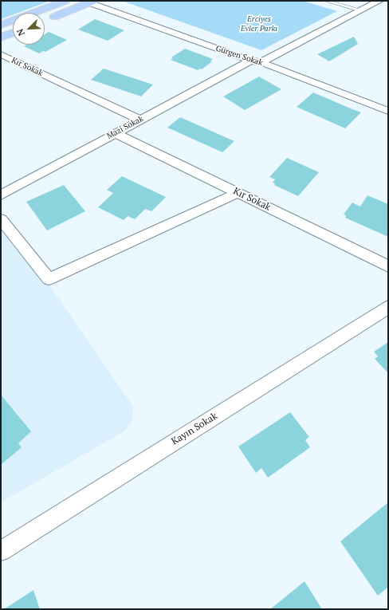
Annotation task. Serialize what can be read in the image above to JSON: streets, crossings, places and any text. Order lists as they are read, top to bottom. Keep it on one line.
{"streets":{"street":["Gürgen Sokak","Kır Sokak","Mazi Sokak","Kayın Sokak"]},"crossings":[["Gürgen Sokak","Mazi Sokak"],["Kır Sokak","Mazi Sokak"]],"parks":["Erciyes Evler Parkı"],"north":"bottom left"}
